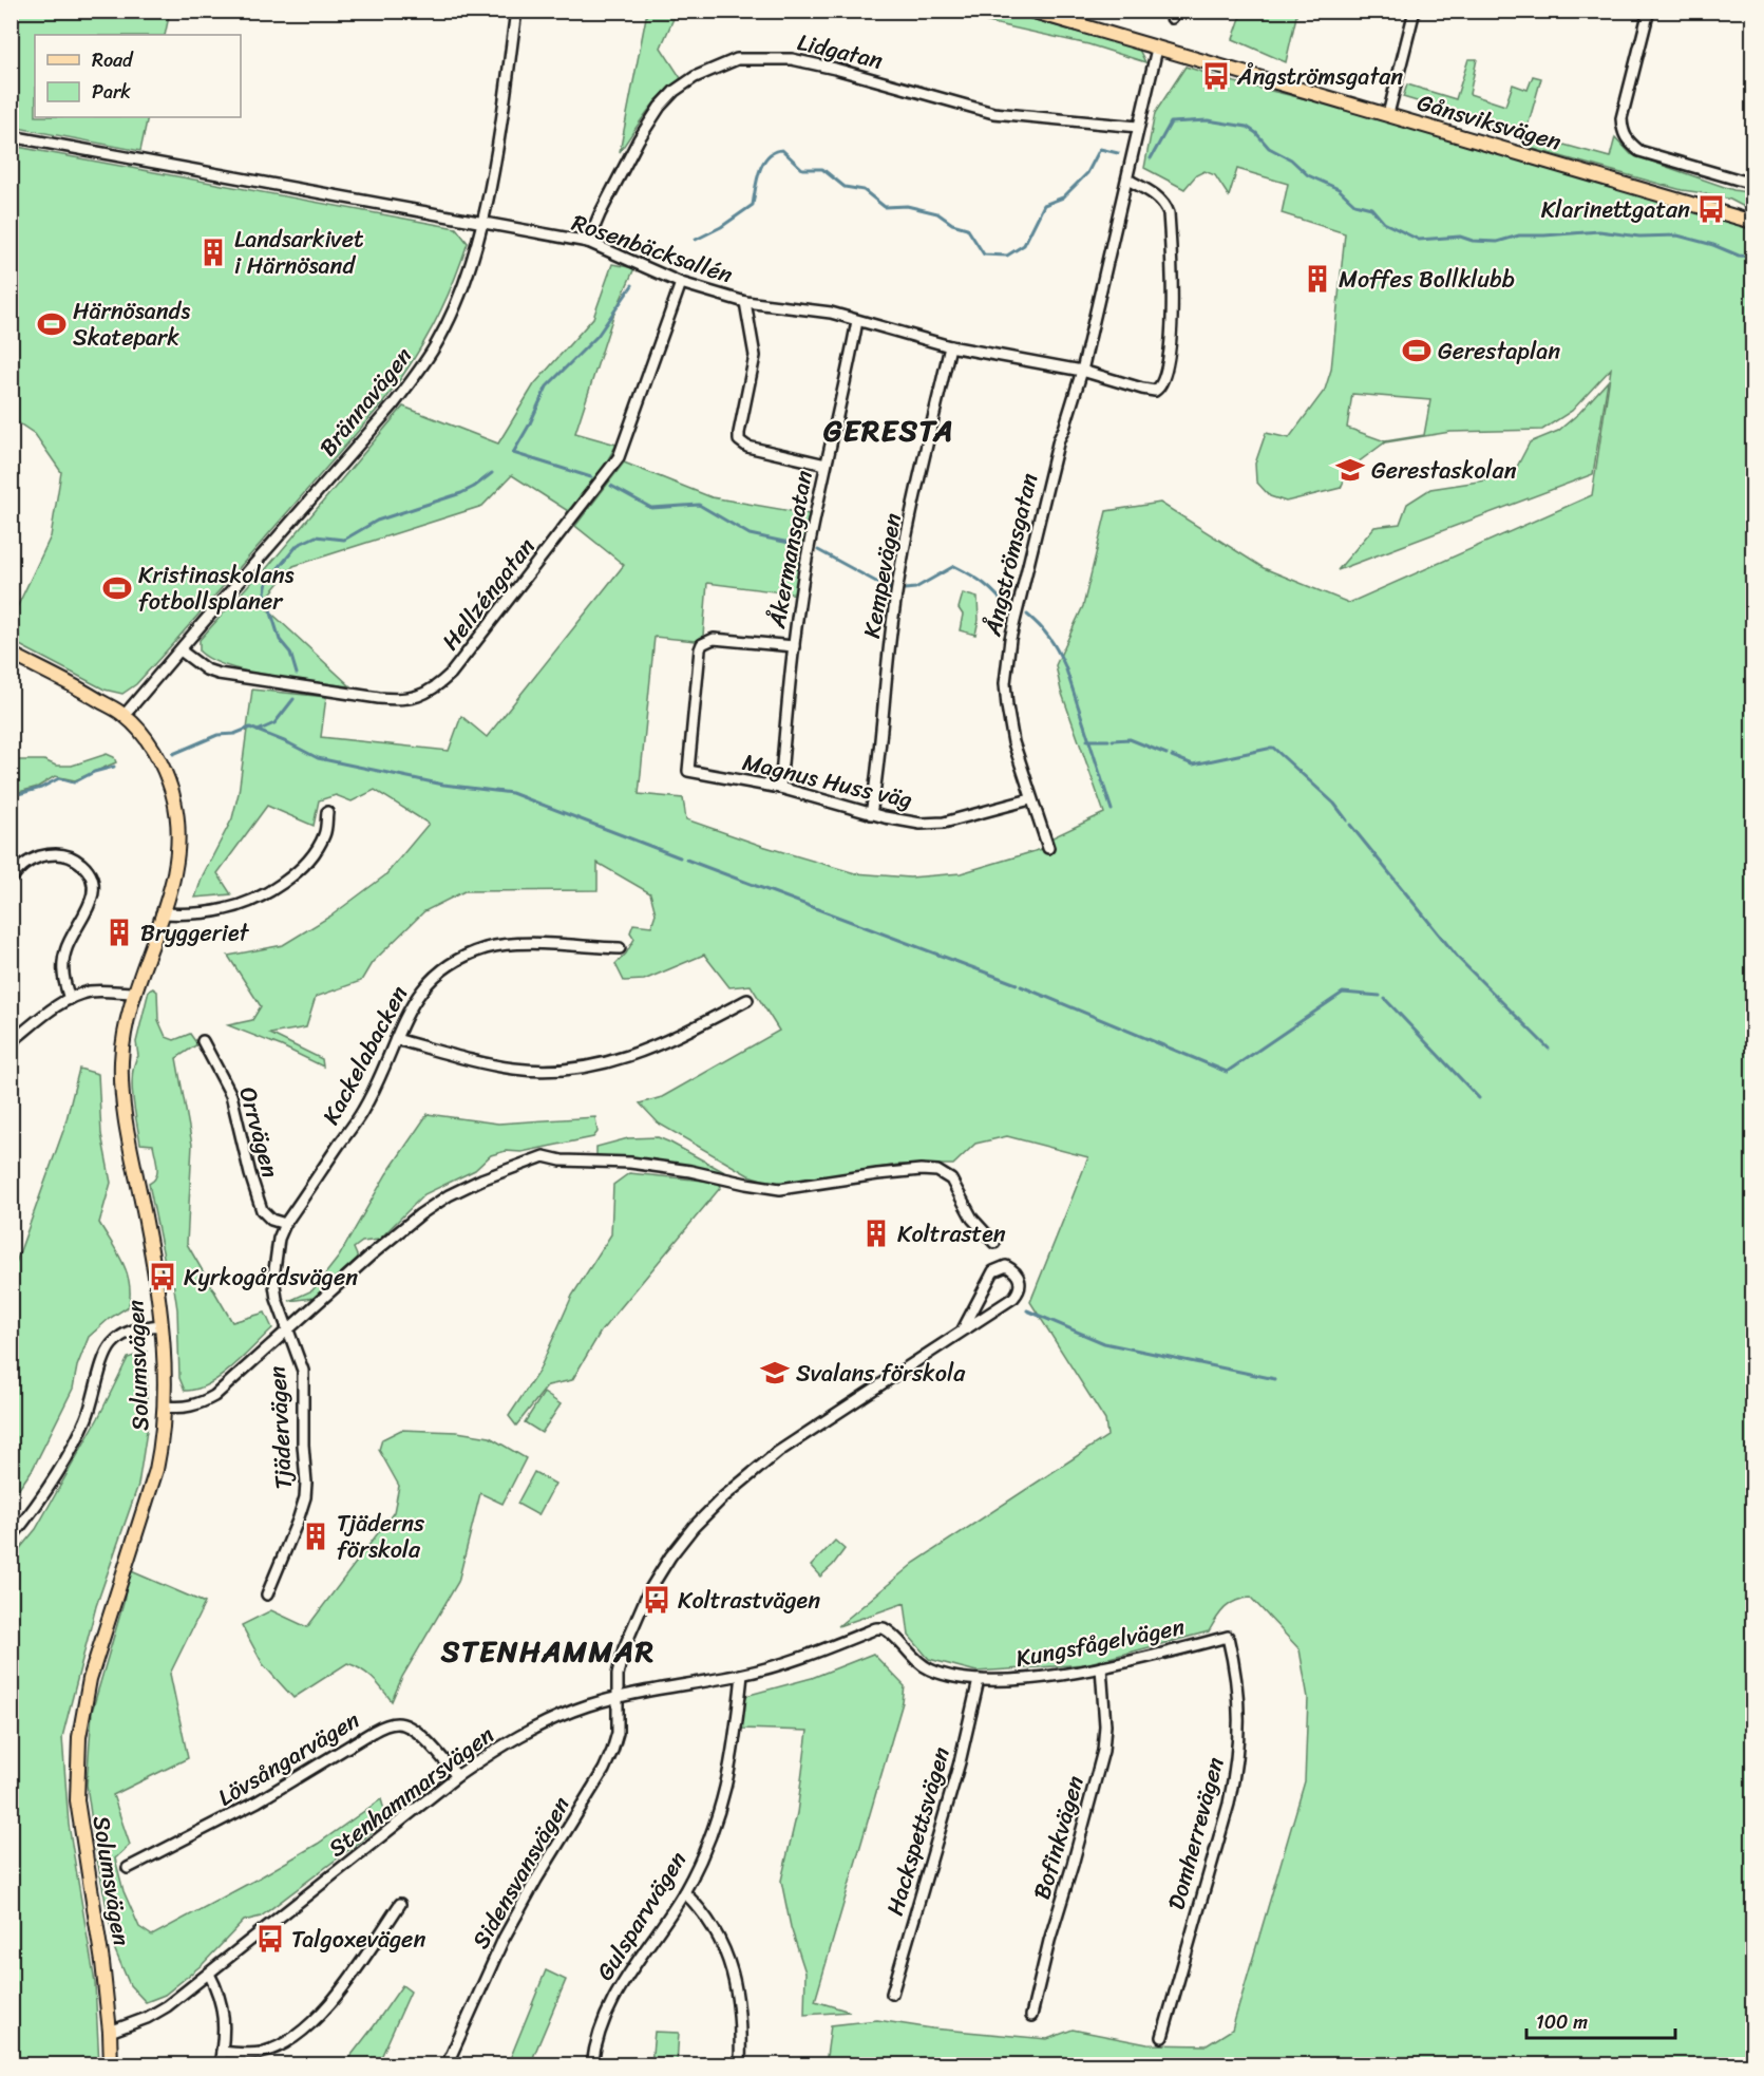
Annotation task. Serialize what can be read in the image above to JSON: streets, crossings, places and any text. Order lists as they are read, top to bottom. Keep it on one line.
{"streets":{"main road":["Gånsviksvägen","Solumsvägen"],"street":["Lidgatan","Rosenbäcksallén","Brännavägen","Åkermansgatan","Ångströmsgatan","Kempevägen","Hellzéngatan","Magnus Huss väg","Kackelabacken","Orrvägen","Tjädervägen","Kungsfågelvägen","Lövsångarvägen","Stenhammarsvägen","Hackspettsvägen","Domherrevägen","Bofinkvägen","Sidensvansvägen","Gulsparvvägen"]},"crossings":[["Lidgatan","Rosenbäcksallén"],["Lidgatan","Ångströmsgatan"],["Gånsviksvägen","Ångströmsgatan"],["Rosenbäcksallén","Brännavägen"],["Rosenbäcksallén","Åkermansgatan"],["Rosenbäcksallén","Ångströmsgatan"],["Rosenbäcksallén","Kempevägen"],["Rosenbäcksallén","Hellzéngatan"],["Brännavägen","Hellzéngatan"],["Brännavägen","Solumsvägen"],["Åkermansgatan","Magnus Huss väg"],["Ångströmsgatan","Magnus Huss väg"],["Kempevägen","Magnus Huss väg"],["Kackelabacken","Orrvägen"],["Kackelabacken","Tjädervägen"],["Solumsvägen","Tjädervägen"],["Solumsvägen","Stenhammarsvägen"],["Kungsfågelvägen","Stenhammarsvägen"],["Kungsfågelvägen","Hackspettsvägen"],["Kungsfågelvägen","Domherrevägen"],["Kungsfågelvägen","Bofinkvägen"],["Lövsångarvägen","Stenhammarsvägen"],["Stenhammarsvägen","Sidensvansvägen"],["Stenhammarsvägen","Gulsparvvägen"]],"districts":["GERESTA","STENHAMMAR"],"places":{"bus stop":["Ångströmsgatan","Klarinettgatan","Kyrkogårdsvägen","Koltrastvägen","Talgoxevägen"],"building":["Landsarkivet i Härnösand","Moffes Bollklubb","Bryggeriet","Koltrasten","Tjäderns förskola"],"sports":["Härnösands Skatepark","Gerestaplan","Kristinaskolans fotbollsplaner"],"school or university":["Gerestaskolan","Svalans förskola"]},"legend":["Road","Park"],"scale_bar":"100 m"}
